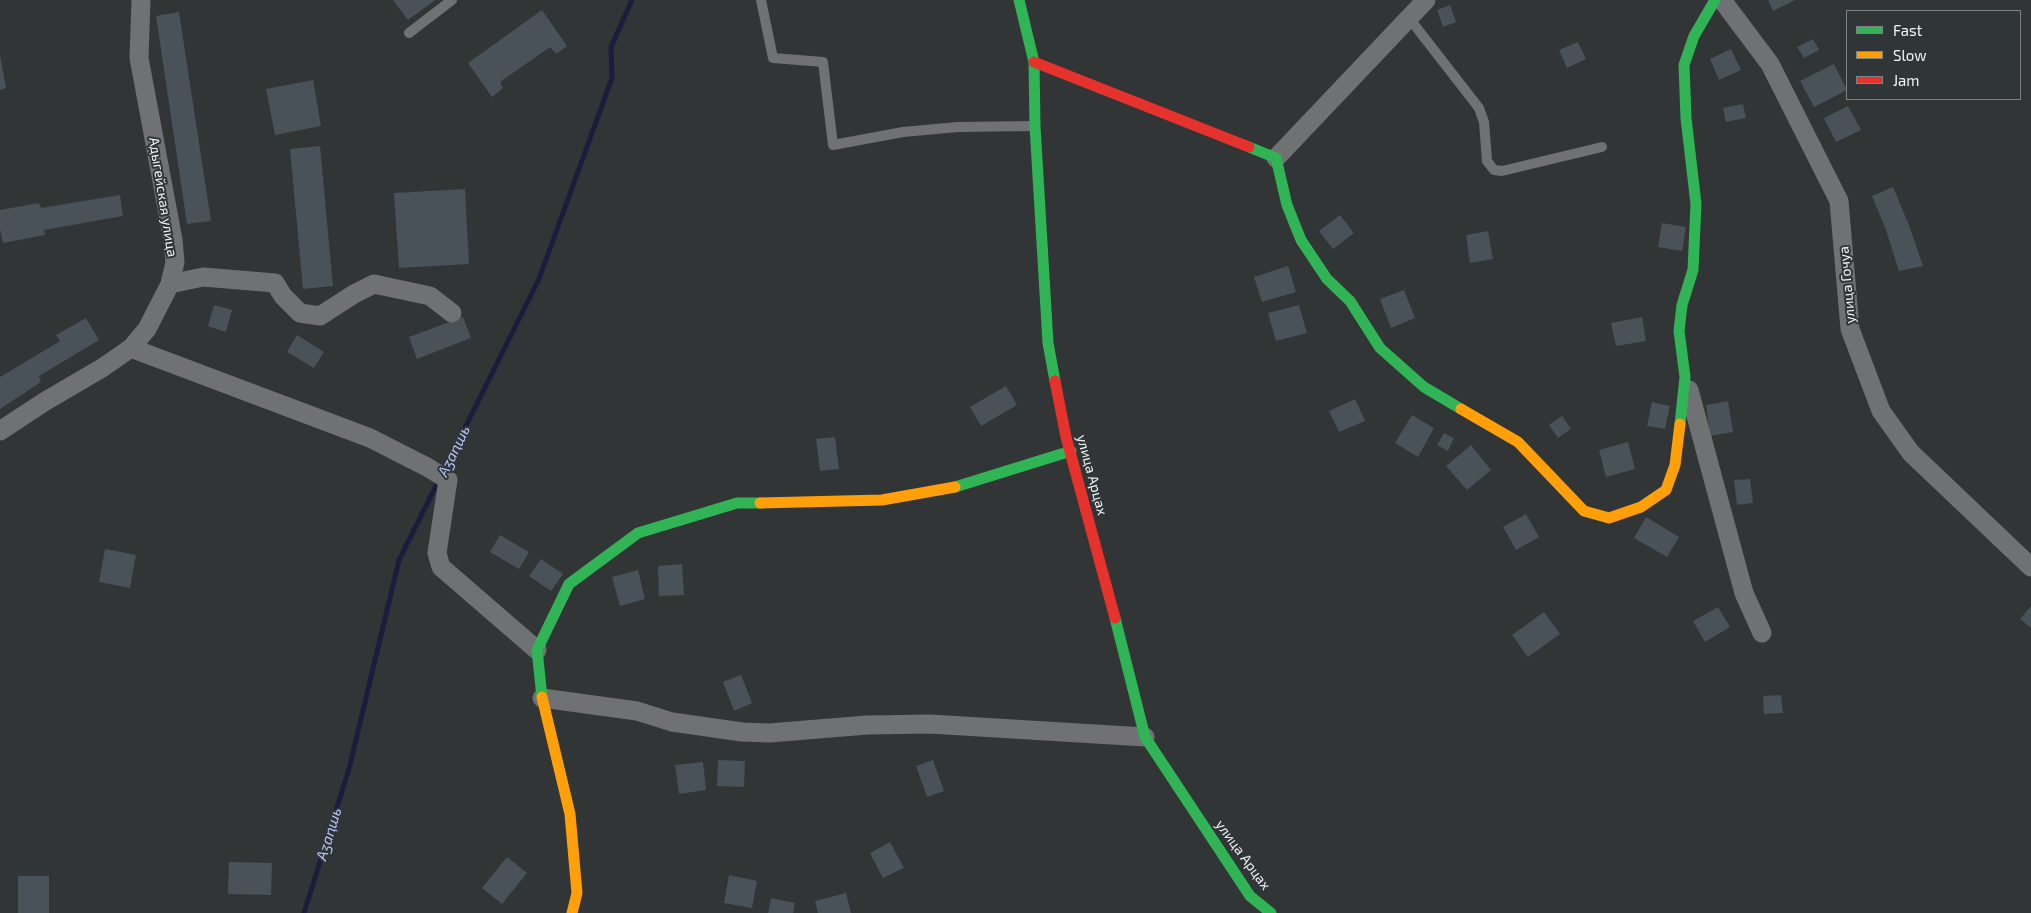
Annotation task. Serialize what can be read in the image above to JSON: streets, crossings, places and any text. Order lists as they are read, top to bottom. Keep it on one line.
{"streets":{"street":["Адыгейская улица","улица Гочуа","улица Арцах"]},"water":["Аӡаԥшь"],"legend":["Fast","Slow","Jam"]}
